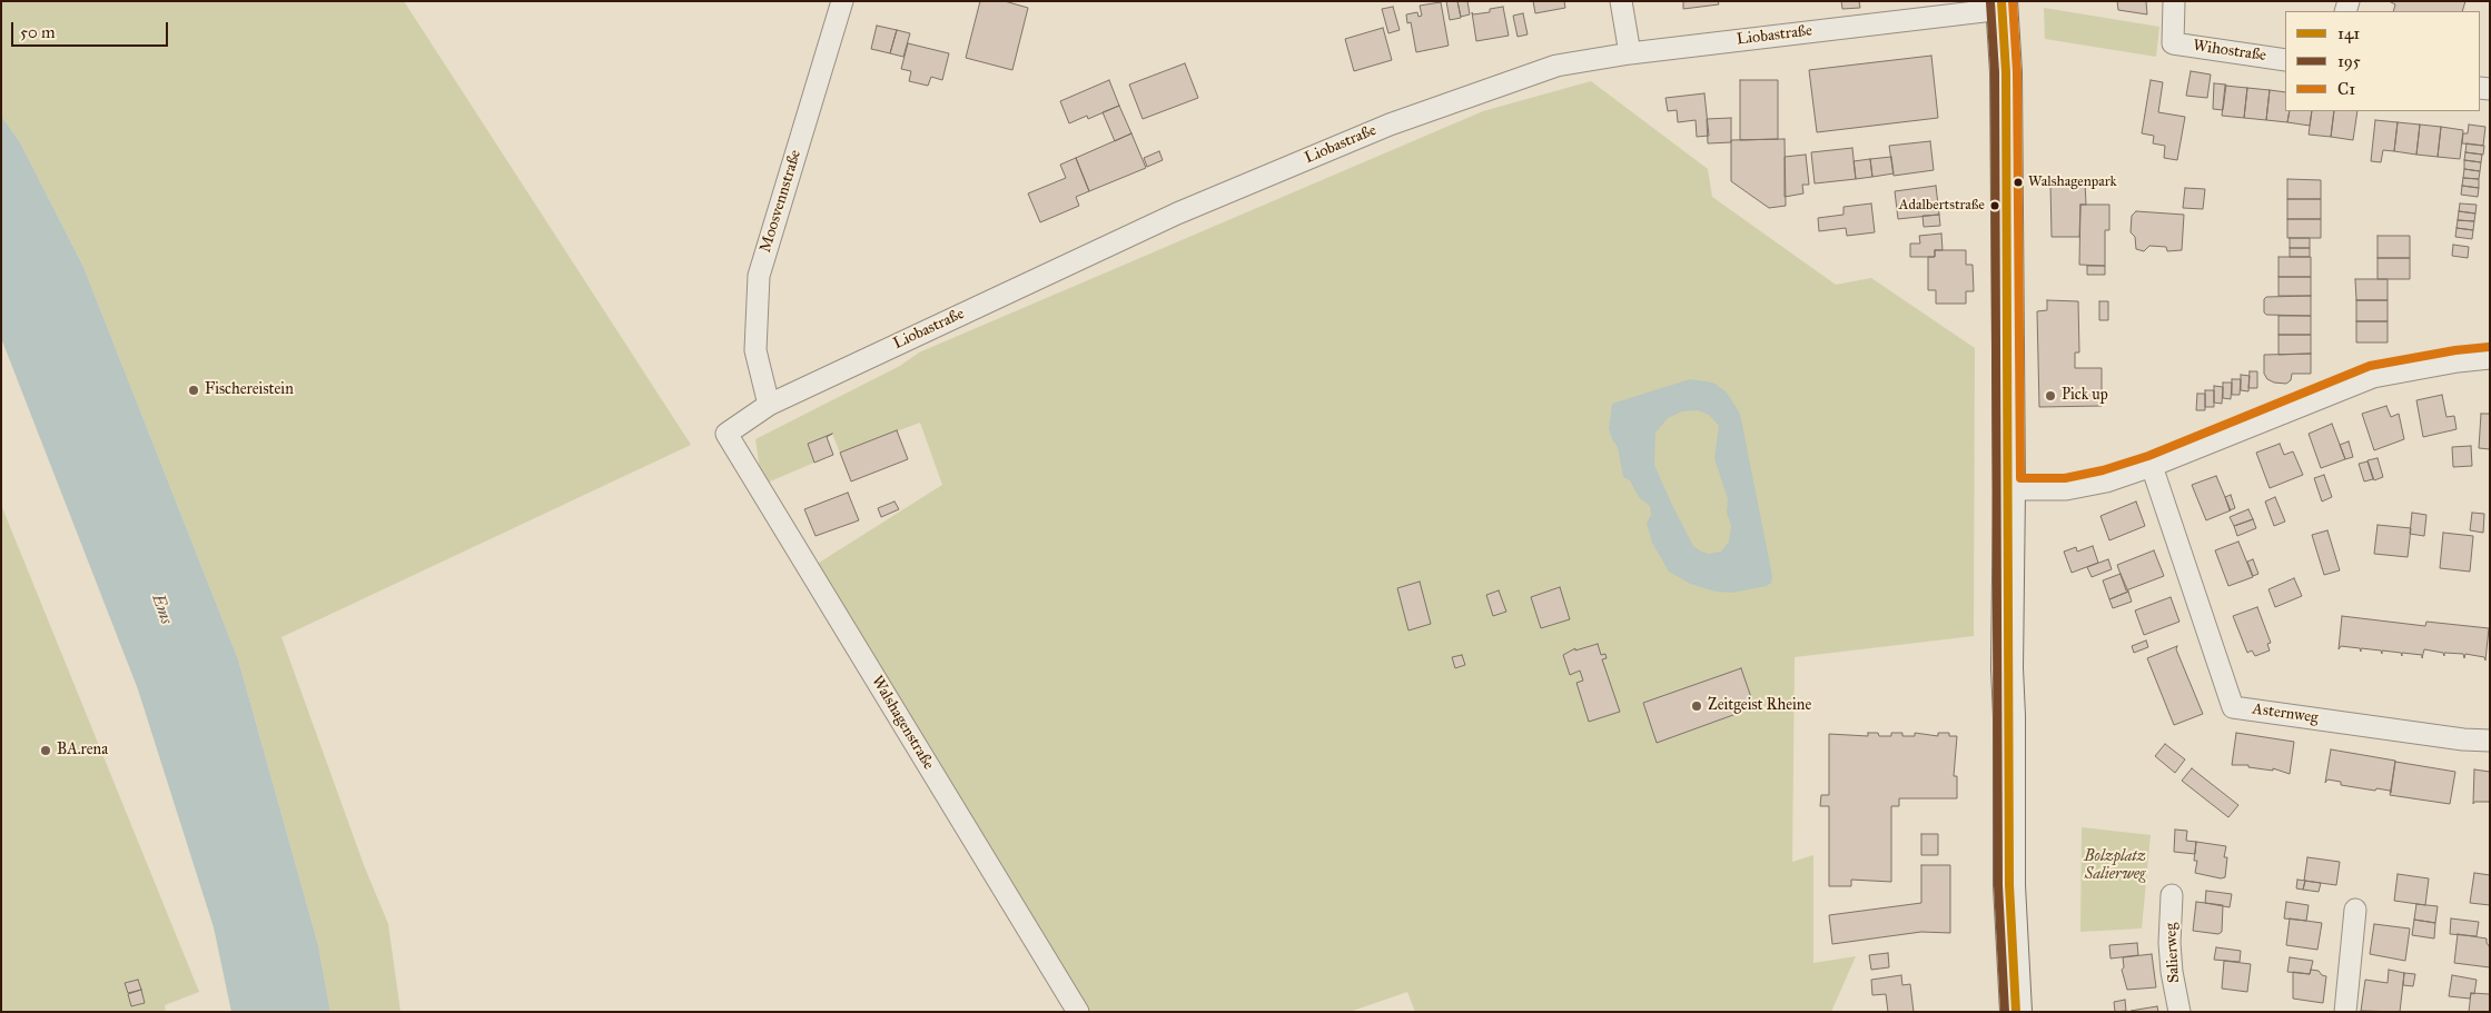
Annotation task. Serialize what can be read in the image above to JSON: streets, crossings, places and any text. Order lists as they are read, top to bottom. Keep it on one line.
{"streets":{"street":["Liobastraße","Wihostraße","Moosvennstraße","Asternweg","Walshagenstraße","Salierweg"]},"crossings":[["Liobastraße","Moosvennstraße"],["Liobastraße","Walshagenstraße"]],"water":["Ems"],"parks":["Bolzplatz Salierweg"],"places":["Walshagenpark","Adalbertstraße","Fischereistein","Pick up","Zeitgeist Rheine","BA.rena"],"lines":["transit line 141","transit line C1","transit line 195"],"legend":["141","195","C1"],"scale_bar":"50 m"}
